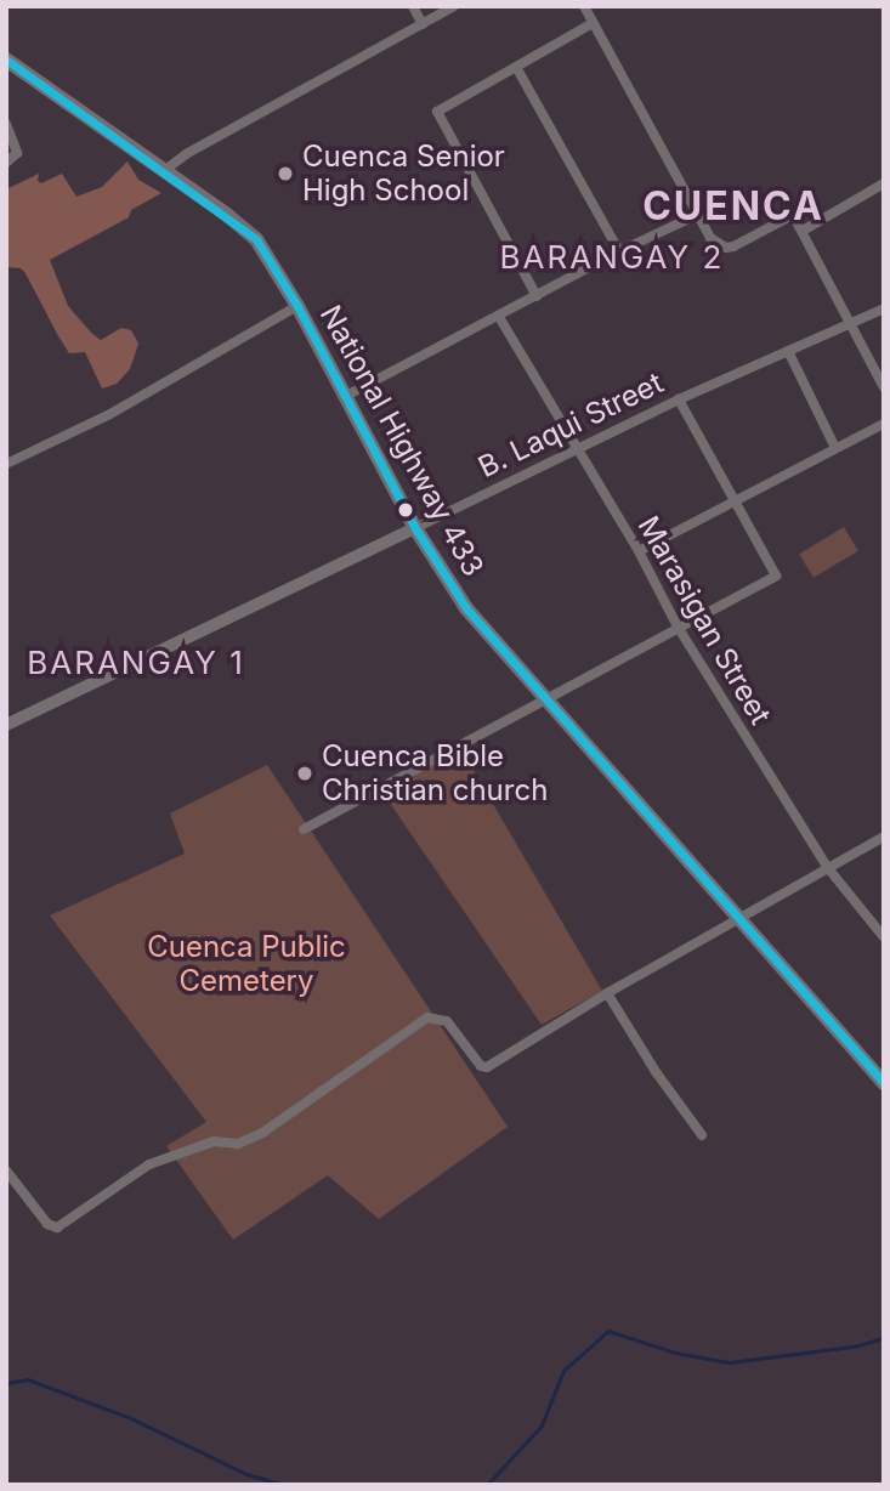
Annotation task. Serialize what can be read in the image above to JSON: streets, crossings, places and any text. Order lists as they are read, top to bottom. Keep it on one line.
{"streets":{"main road":["B. Laqui Street","National Highway 433"],"street":["Marasigan Street"]},"crossings":[["B. Laqui Street","National Highway 433"],["B. Laqui Street","Marasigan Street"]],"districts":["CUENCA","BARANGAY 2","BARANGAY 1"],"parks":["Cuenca Public Cemetery"],"places":["Cuenca Senior High School","Cuenca Bible Christian church"]}
